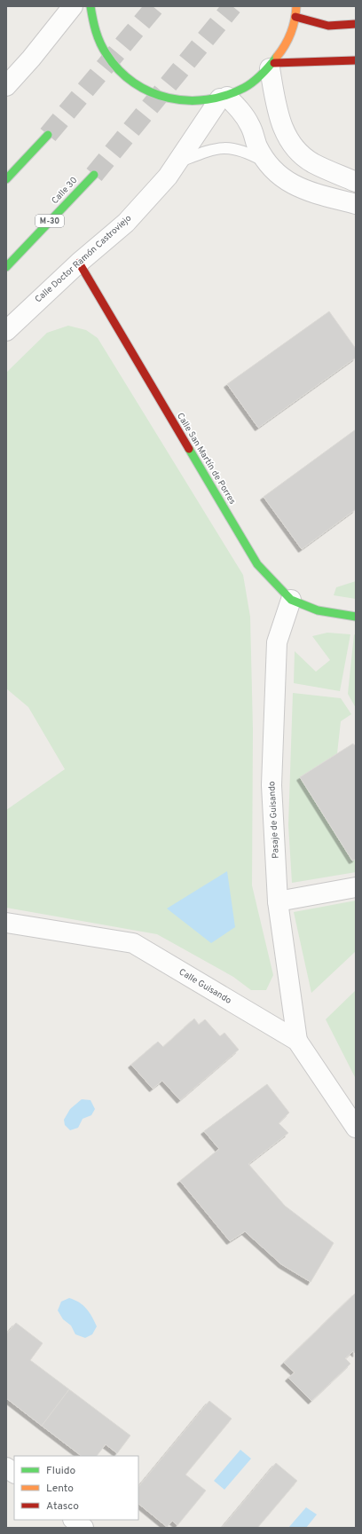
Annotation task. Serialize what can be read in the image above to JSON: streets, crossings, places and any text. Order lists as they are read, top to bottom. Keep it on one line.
{"streets":{"main road":["Calle 30","M-30","Calle San Martín de Porres"],"street":["Calle Doctor Ramón Castroviejo","Pasaje de Guisando","Calle Guisando"]},"crossings":[["Calle Doctor Ramón Castroviejo","Calle San Martín de Porres"],["Calle San Martín de Porres","Pasaje de Guisando"],["Pasaje de Guisando","Calle Guisando"]],"legend":["Fluido","Lento","Atasco"]}
